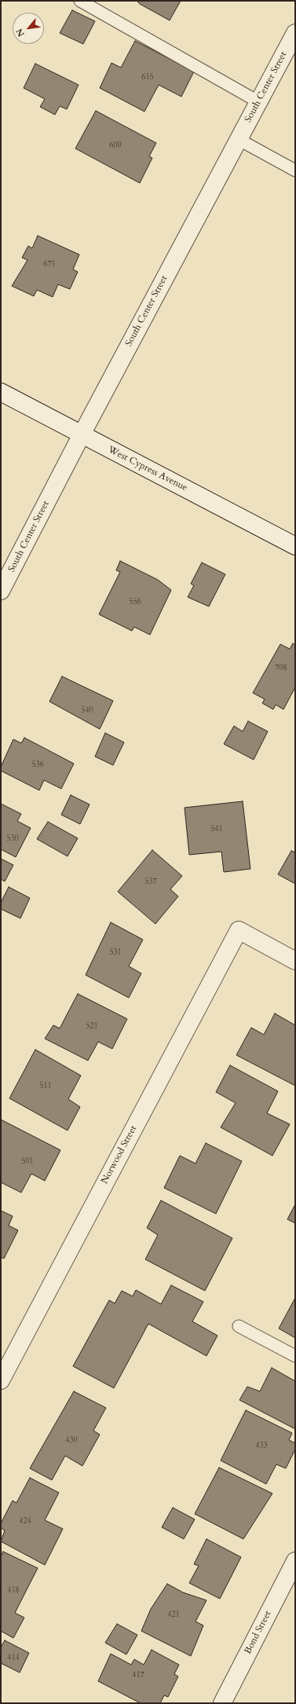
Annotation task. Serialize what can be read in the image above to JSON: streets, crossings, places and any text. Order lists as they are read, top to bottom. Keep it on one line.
{"streets":{"street":["South Center Street","West Cypress Avenue","Norwood Street","Bond Street"]},"crossings":[["South Center Street","West Cypress Avenue"]],"house_numbers":["615","609","671","556","708","540","536","541","530","537","531","521","511","501","430","433","424","418","421","414","417"],"north":"bottom left"}
